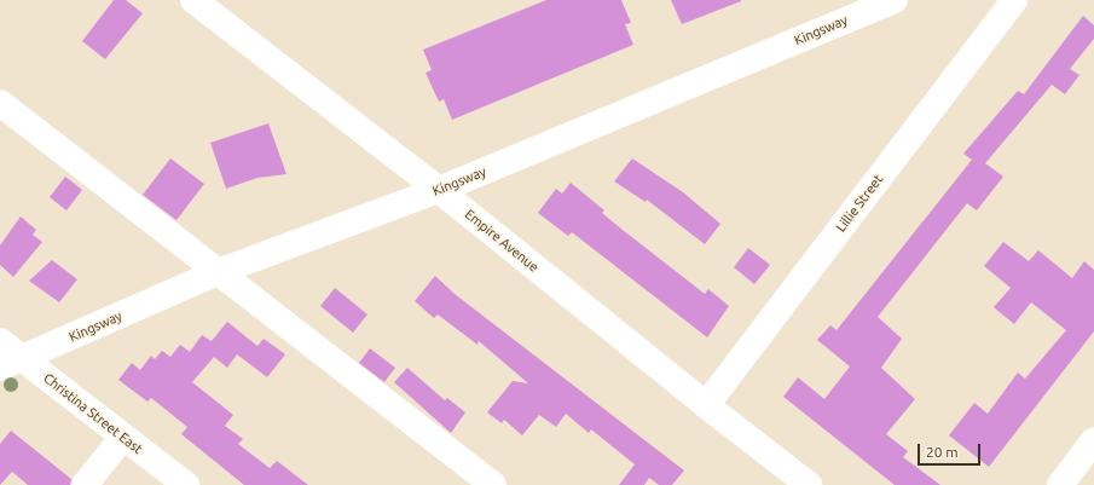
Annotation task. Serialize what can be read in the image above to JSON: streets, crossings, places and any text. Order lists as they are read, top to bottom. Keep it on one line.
{"streets":{"street":["Kingsway","Lillie Street","Empire Avenue","Christina Street East"]},"crossings":[["Kingsway","Empire Avenue"],["Kingsway","Christina Street East"],["Lillie Street","Empire Avenue"]],"scale_bar":"20 m"}
